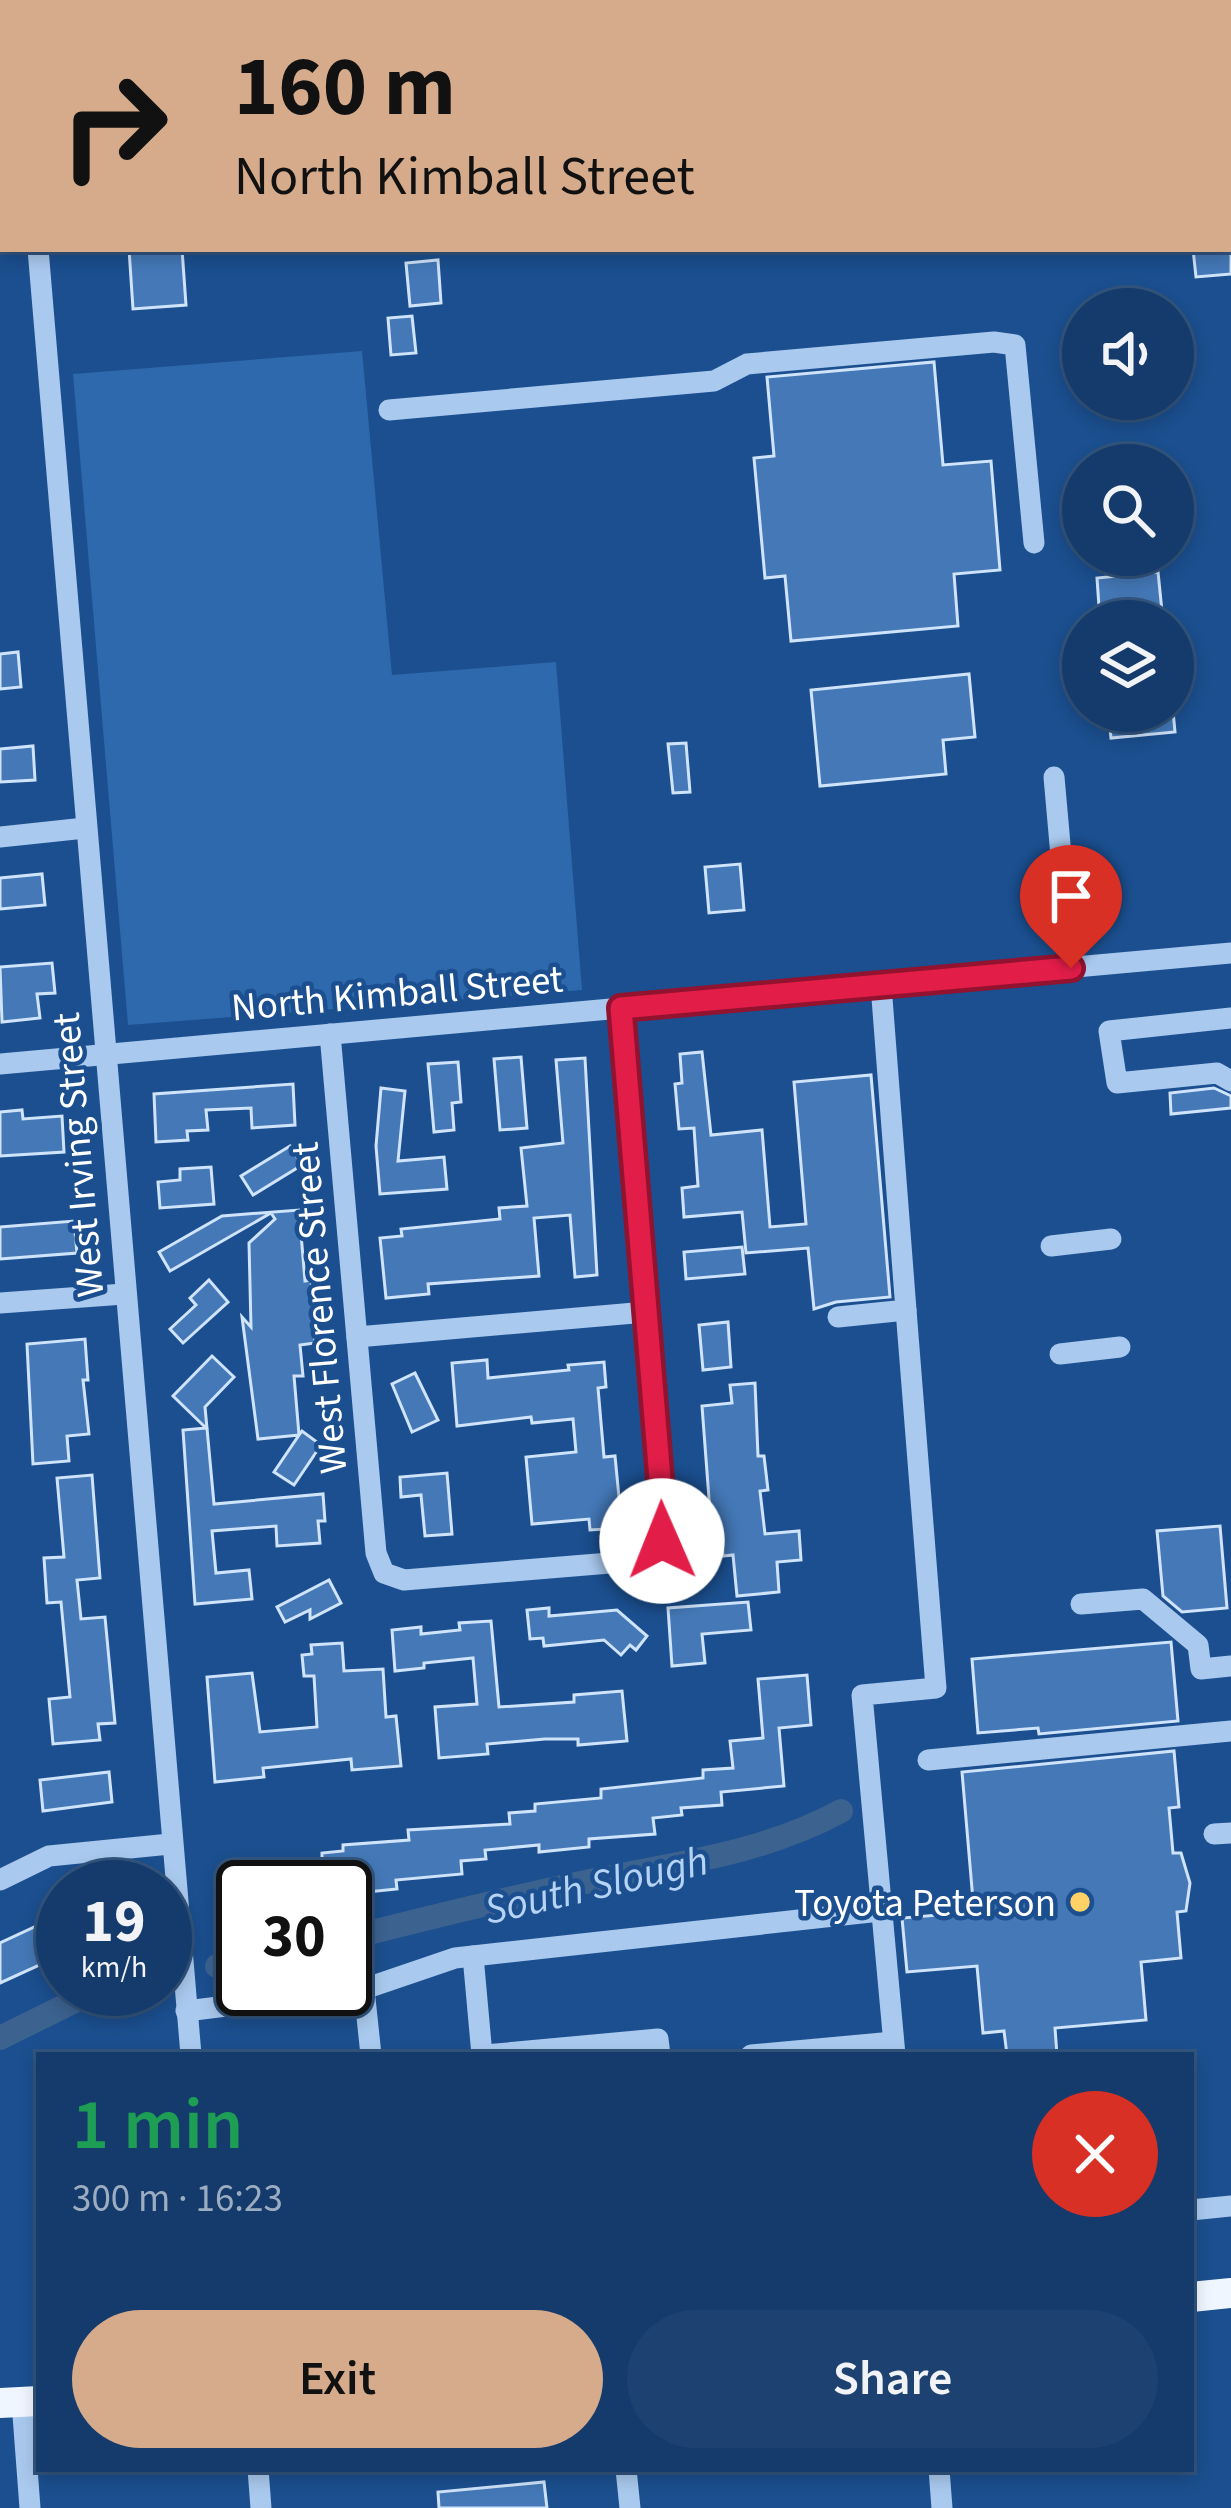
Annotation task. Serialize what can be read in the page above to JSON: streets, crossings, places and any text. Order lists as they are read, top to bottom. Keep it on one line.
{"streets":{"street":["North Kimball Street","West Irving Street","West Florence Street"]},"crossings":[["North Kimball Street","West Irving Street"],["North Kimball Street","West Florence Street"]],"water":["South Slough"],"places":["Toyota Peterson"],"page":{"turn":["160 m","North Kimball Street"],"speed":"19 km/h","limit":"30","heading":["1 min","300 m · 16:23"],"buttons":["Exit","Share"]}}
